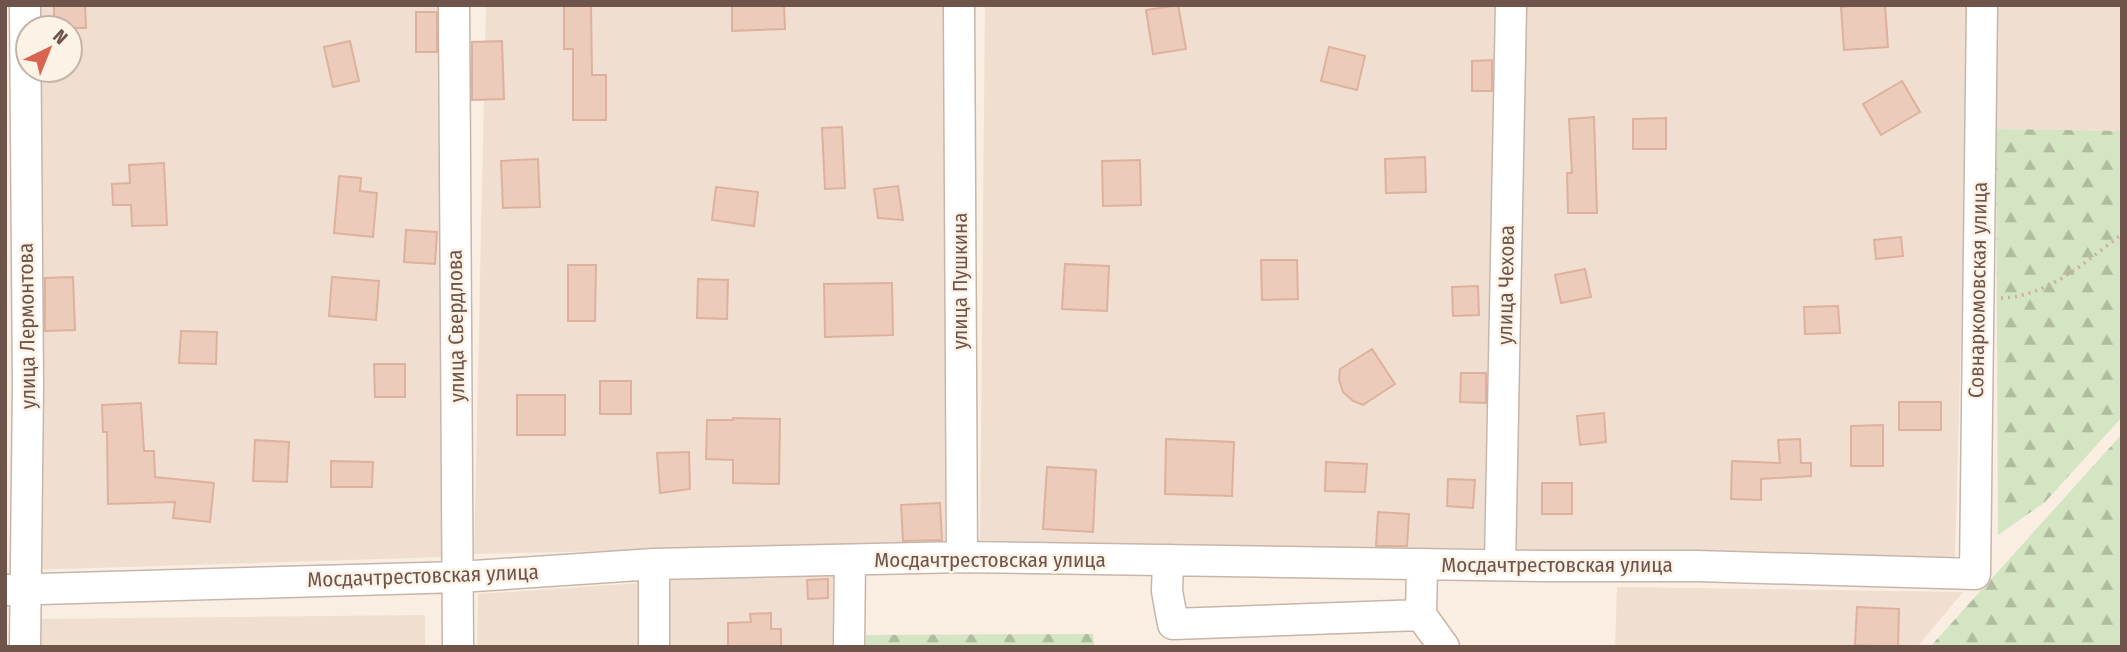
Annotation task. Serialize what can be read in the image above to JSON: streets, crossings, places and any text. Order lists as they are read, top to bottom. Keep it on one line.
{"streets":{"street":["улица Пушкина","улица Чехова","Совнаркомовская улица","улица Лермонтова","улица Свердлова","Мосдачтрестовская улица"]},"crossings":[["улица Пушкина","Мосдачтрестовская улица"],["улица Чехова","Мосдачтрестовская улица"],["Совнаркомовская улица","Мосдачтрестовская улица"],["улица Лермонтова","Мосдачтрестовская улица"],["улица Свердлова","Мосдачтрестовская улица"]],"north":"top right"}
